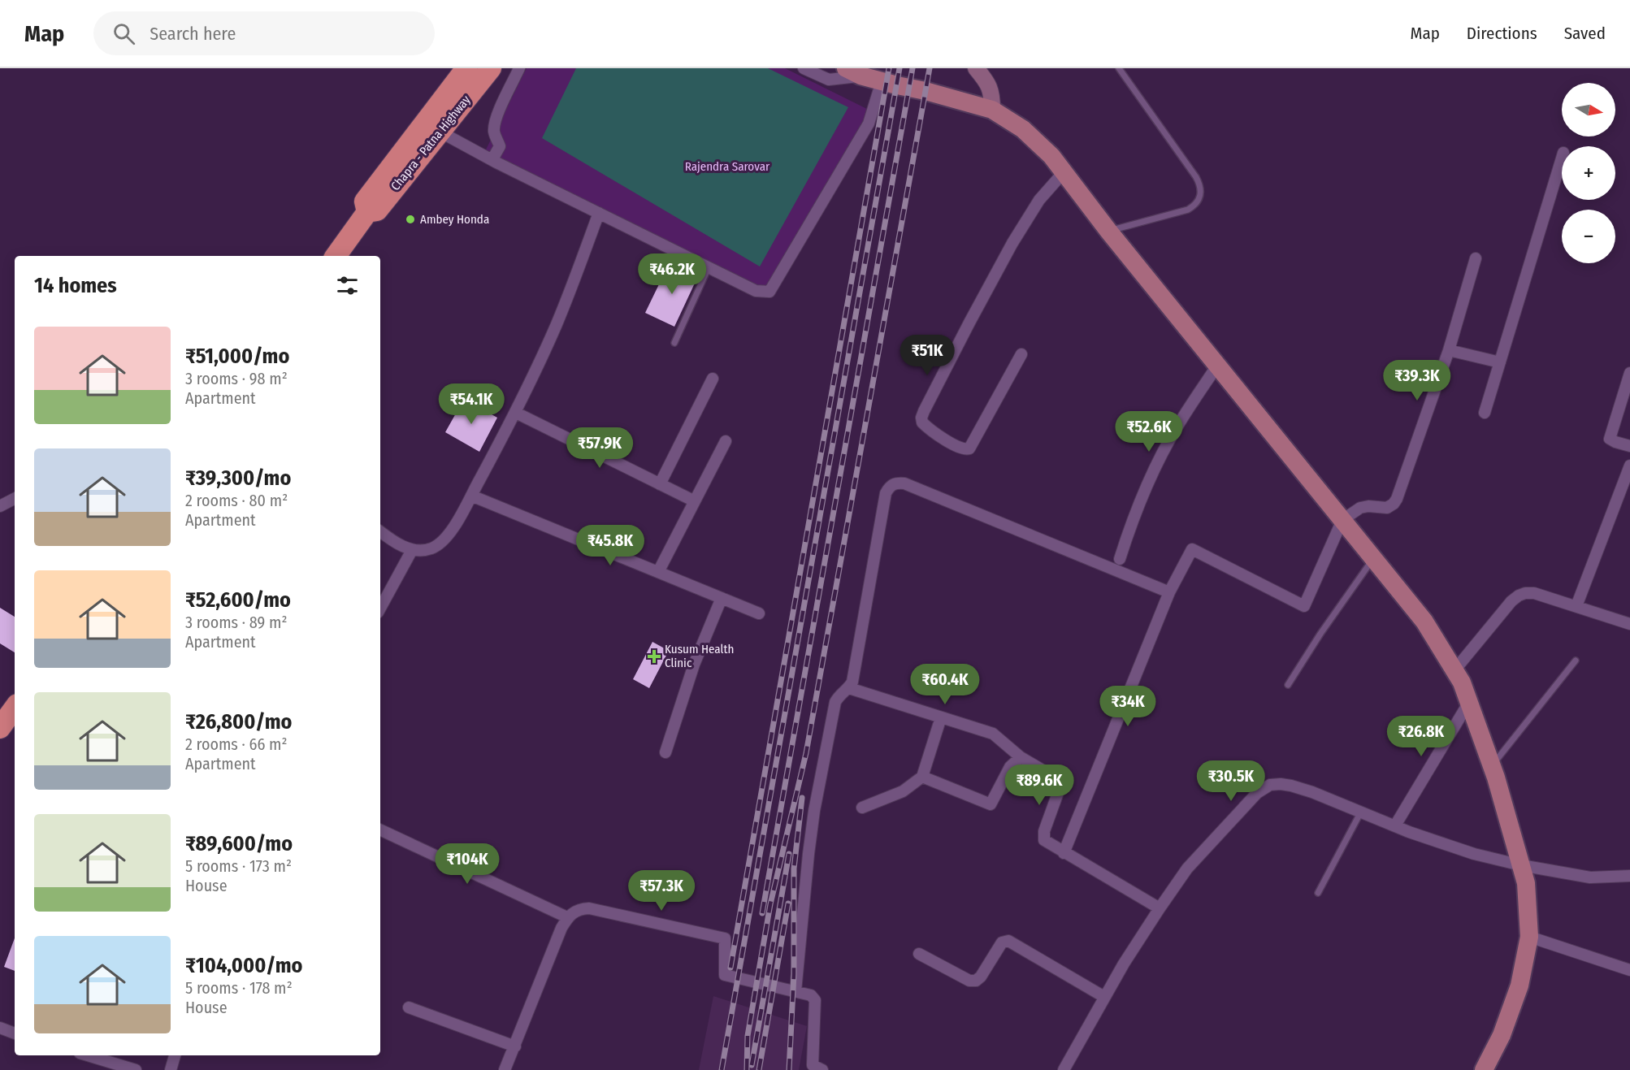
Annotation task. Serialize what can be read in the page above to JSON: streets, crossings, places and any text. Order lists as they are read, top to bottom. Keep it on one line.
{"streets":{"highway":["Chapra - Patna Highway"]},"parks":["Rajendra Sarovar"],"places":{"other":["Ambey Honda"],"health":["Kusum Health Clinic"]},"north":"right","page":{"header":"Map","search":"Search here","nav":["Map","Directions","Saved"],"map_buttons":["+","−"],"price":["₹46.2K","₹51K","₹39.3K","₹54.1K","₹52.6K","₹57.9K","₹45.8K","₹60.4K","₹34K","₹26.8K","₹30.5K","₹89.6K","₹104K","₹57.3K"],"heading":"14 homes","list":[{"name":"₹51,000/mo","note":"3 rooms · 98 m² · Apartment"},{"name":"₹39,300/mo","note":"2 rooms · 80 m² · Apartment"},{"name":"₹52,600/mo","note":"3 rooms · 89 m² · Apartment"},{"name":"₹26,800/mo","note":"2 rooms · 66 m² · Apartment"},{"name":"₹89,600/mo","note":"5 rooms · 173 m² · House"},{"name":"₹104,000/mo","note":"5 rooms · 178 m² · House"}]}}
